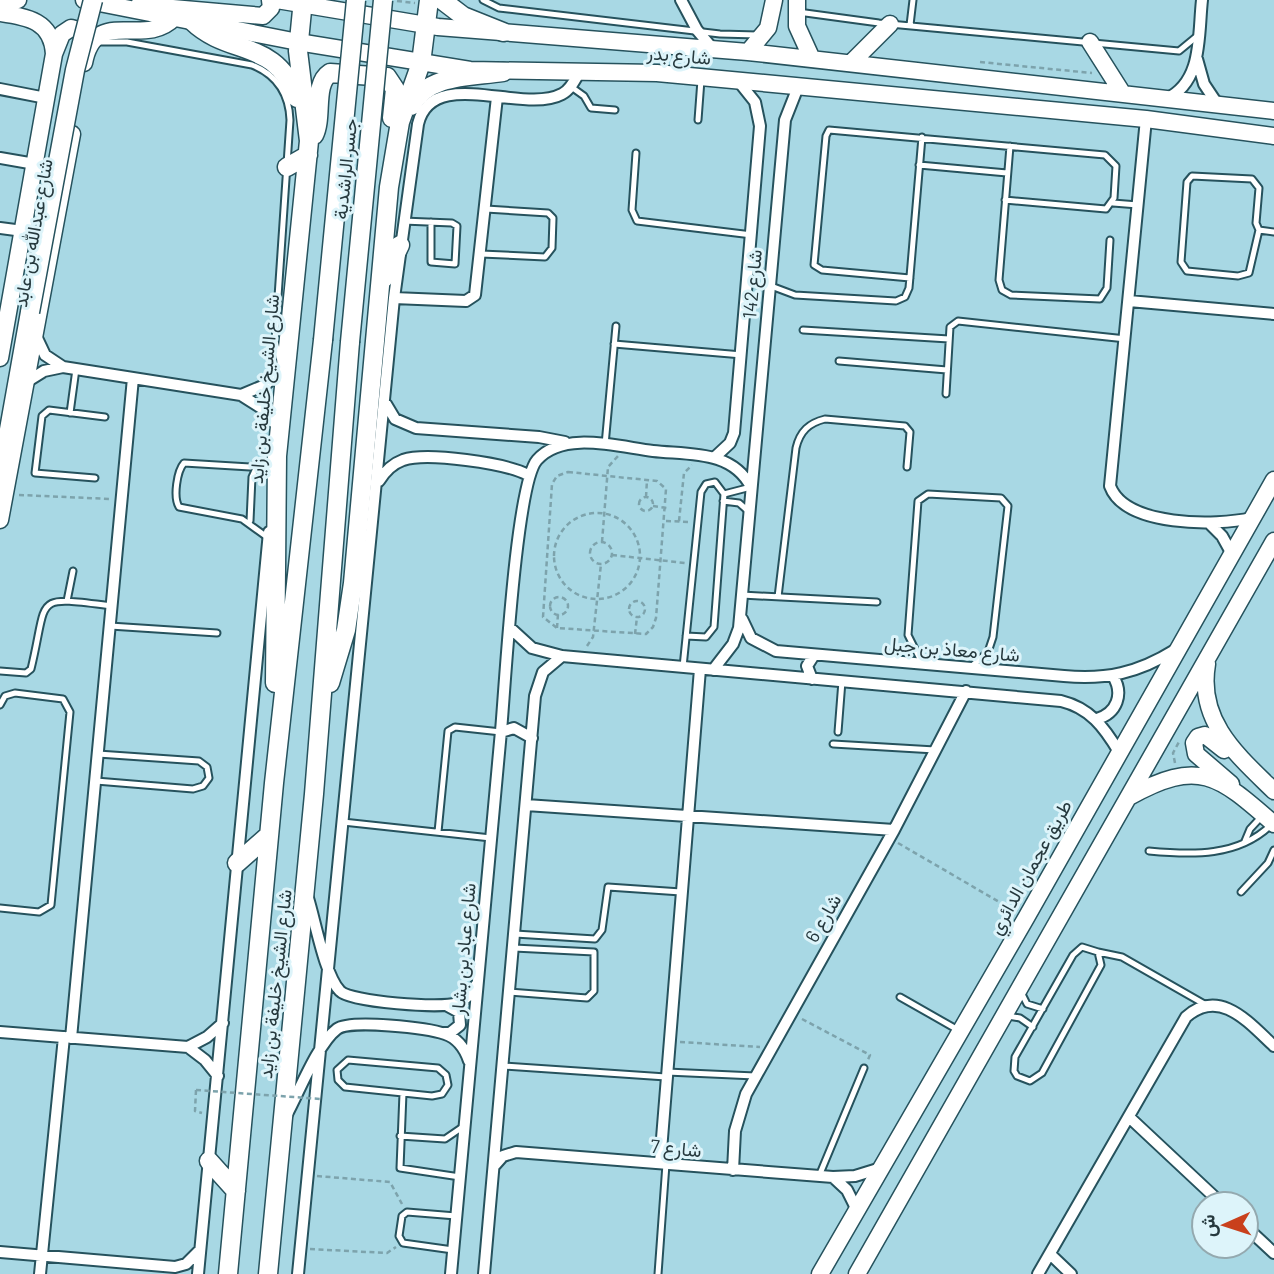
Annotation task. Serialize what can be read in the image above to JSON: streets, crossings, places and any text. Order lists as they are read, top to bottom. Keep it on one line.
{"streets":{"main road":["شارع بدر","جسر الراشدية","شارع عبدالله بن عابد","شارع الشيخ خليفة بن زايد","طريق عجمان الدائري"],"street":["شارع 142","شارع معاذ بن جبل","شارع 6","شارع عباد بن بشار","شارع 7"]},"crossings":[["شارع بدر","شارع عبدالله بن عابد"],["شارع بدر","شارع 142"],["شارع بدر","شارع الشيخ خليفة بن زايد"],["جسر الراشدية","شارع الشيخ خليفة بن زايد"],["شارع معاذ بن جبل","طريق عجمان الدائري"],["شارع معاذ بن جبل","شارع 6"],["طريق عجمان الدائري","شارع 7"],["شارع 6","شارع 7"]],"north":"left"}
